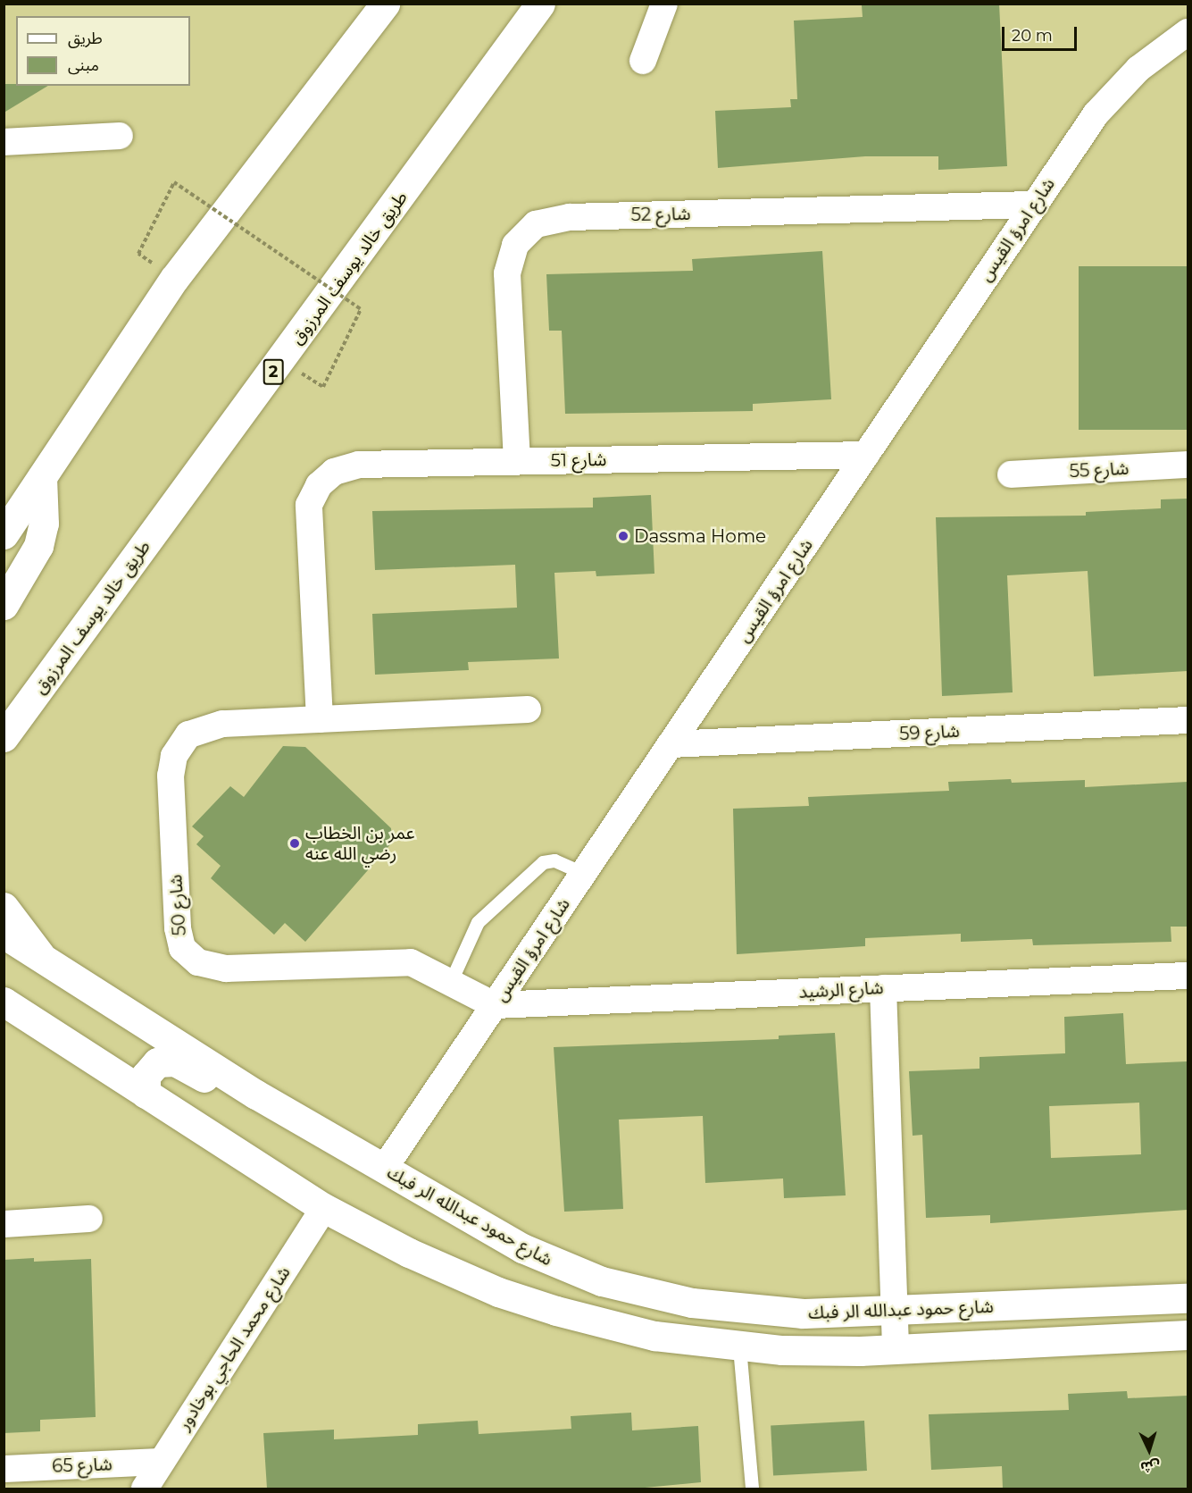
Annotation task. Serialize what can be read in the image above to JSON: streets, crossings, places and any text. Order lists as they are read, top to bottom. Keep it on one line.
{"streets":{"street":["شارع 52","شارع امرؤ القيس","طريق خالد يوسف المرزوق","2","شارع 51","شارع 55","شارع 59","شارع 50","شارع الرشيد","شارع حمود عبدالله الر فبك","شارع محمد الحاجي بوخادور","شارع 65"]},"crossings":[["شارع 52","شارع امرؤ القيس"],["شارع 52","شارع 51"],["شارع امرؤ القيس","شارع 51"],["شارع امرؤ القيس","شارع 59"],["شارع امرؤ القيس","شارع 50"],["شارع امرؤ القيس","شارع الرشيد"],["شارع امرؤ القيس","شارع حمود عبدالله الر فبك"],["شارع 51","شارع 50"],["شارع 50","شارع الرشيد"],["شارع محمد الحاجي بوخادور","شارع 65"]],"places":["Dassma Home","عمر بن الخطاب رضي الله عنه"],"legend":["طريق","مبنى"],"scale_bar":"20 m","north":"bottom"}
